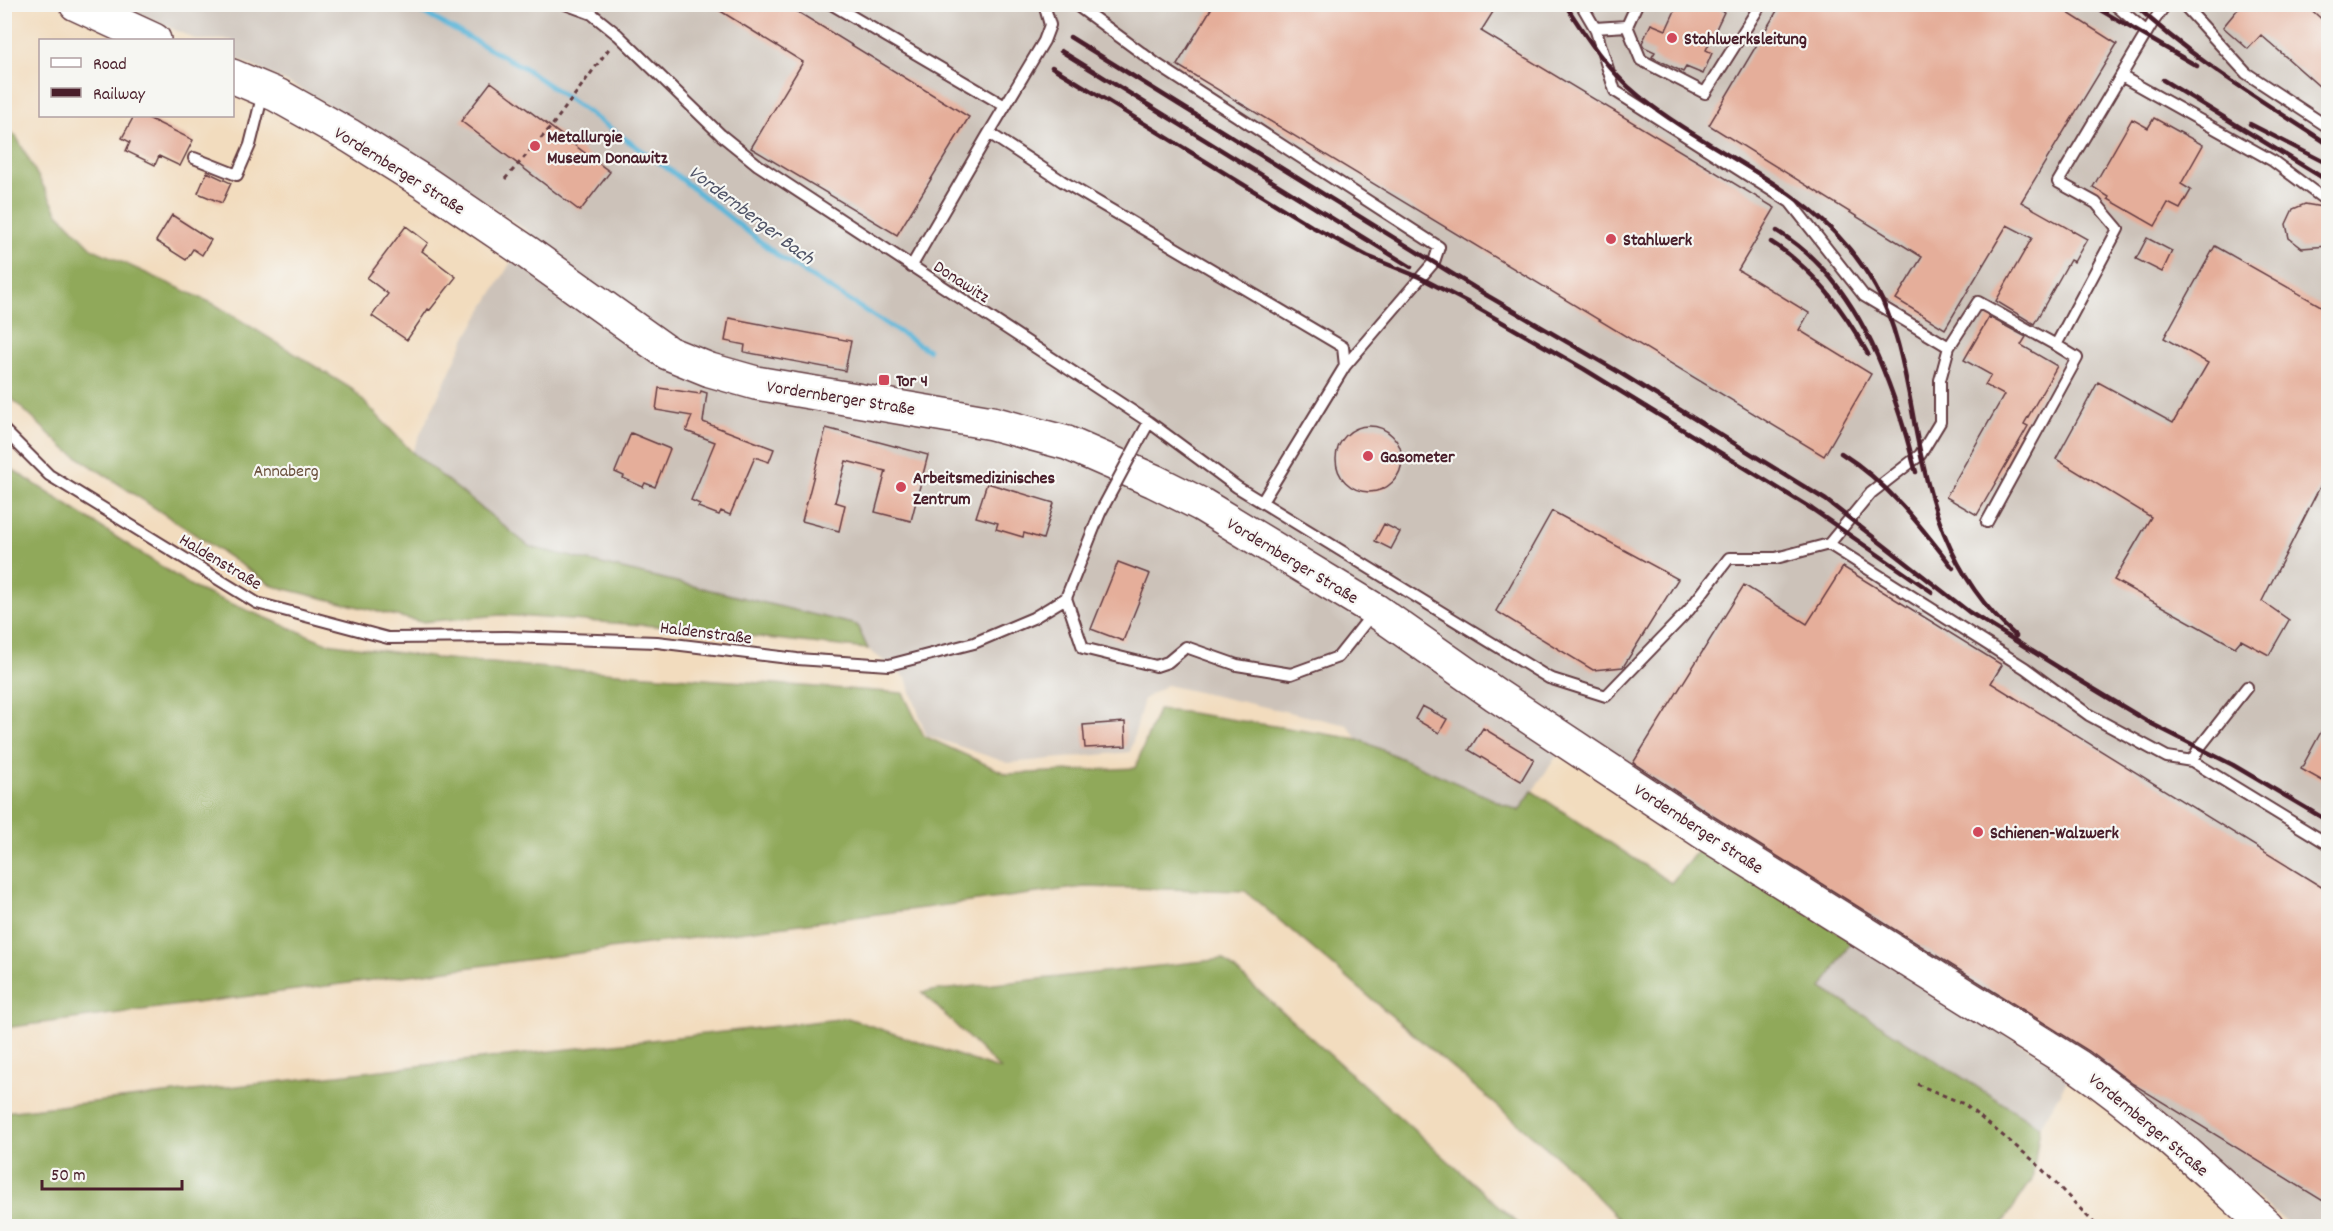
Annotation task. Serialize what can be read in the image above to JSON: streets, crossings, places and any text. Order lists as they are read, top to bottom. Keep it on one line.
{"streets":{"main road":["Vordernberger Straße"],"lane":["Donawitz","Haldenstraße"]},"water":["Vordernberger Bach"],"parks":["Annaberg"],"places":{"other":["Stahlwerksleitung","Metallurgie Museum Donawitz","Stahlwerk","Gasometer","Arbeitsmedizinisches Zentrum","Schienen-Walzwerk"],"transit":["Tor 4"]},"legend":["Road","Railway"],"scale_bar":"50 m"}
